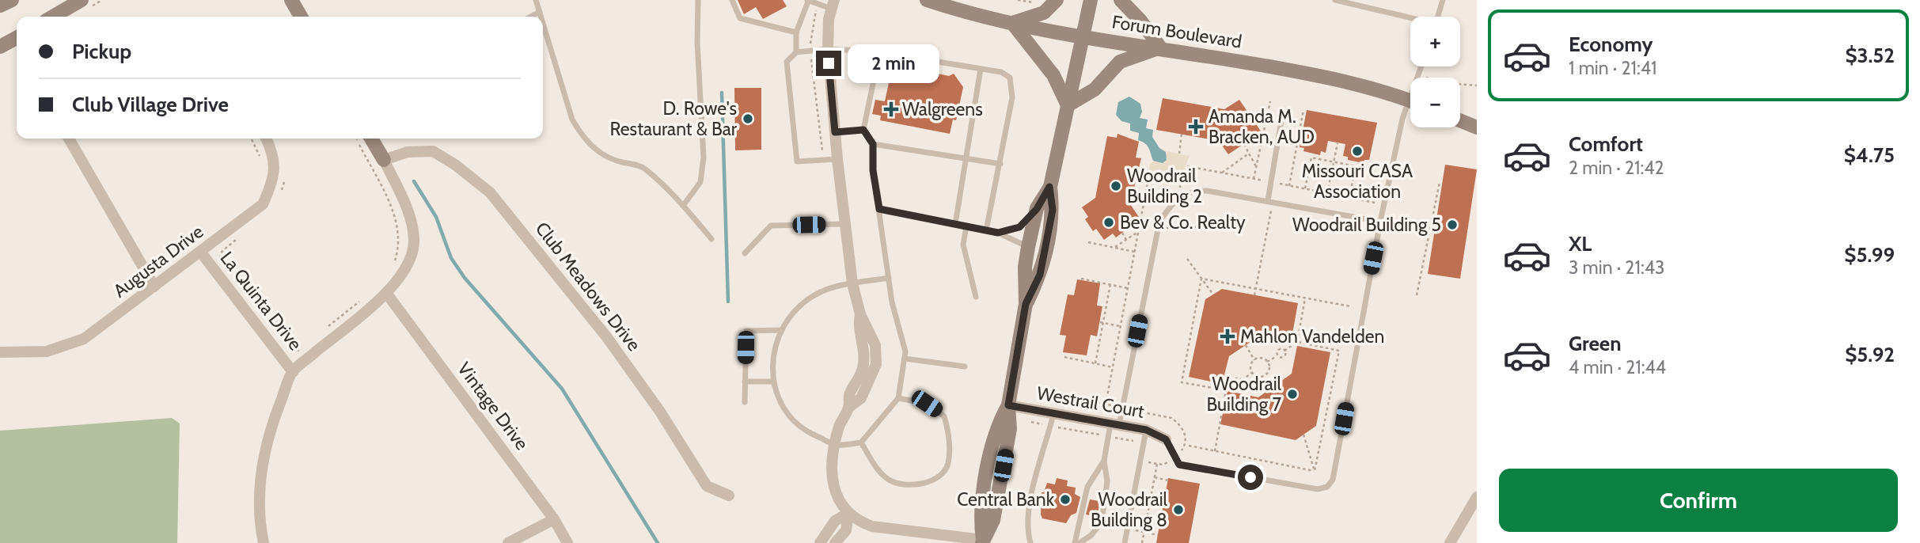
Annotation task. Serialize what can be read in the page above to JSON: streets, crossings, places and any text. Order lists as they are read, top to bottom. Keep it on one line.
{"streets":{"main road":["Forum Boulevard"],"street":["Augusta Drive","Club Meadows Drive","La Quinta Drive","Westrail Court","Vintage Drive"]},"crossings":[["Augusta Drive","La Quinta Drive"]],"places":{"health":["Walgreens","Amanda M. Bracken, AUD","Mahlon Vandelden"],"other":["D. Rowe's Restaurant & Bar","Missouri CASA Association","Woodrail Building 2","Bev & Co. Realty","Woodrail Building 5","Woodrail Building 7","Central Bank","Woodrail Building 8"]},"page":{"list":[{"name":"Economy","note":"1 min · 21:41","value":"$3.52"},{"name":"Comfort","note":"2 min · 21:42","value":"$4.75"},{"name":"XL","note":"3 min · 21:43","value":"$5.99"},{"name":"Green","note":"4 min · 21:44","value":"$5.92"}],"map_buttons":["+","−"],"banner":["Pickup","Club Village Drive"],"bubble":"2 min","buttons":"Confirm"}}
